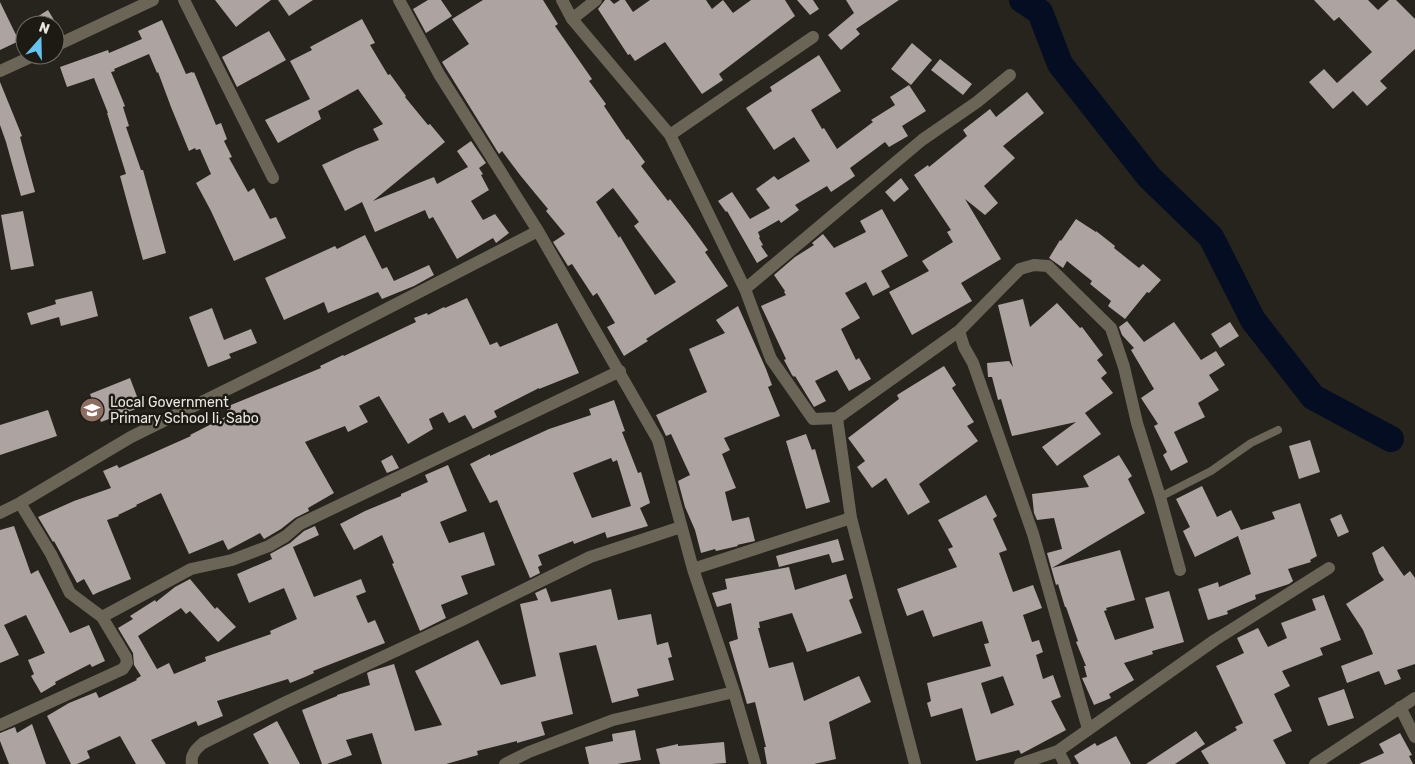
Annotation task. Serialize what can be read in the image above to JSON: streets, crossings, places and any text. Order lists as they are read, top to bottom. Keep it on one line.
{"places":{"school or university":["Local Government Primary School Ii, Sabo"]},"north":"top"}
